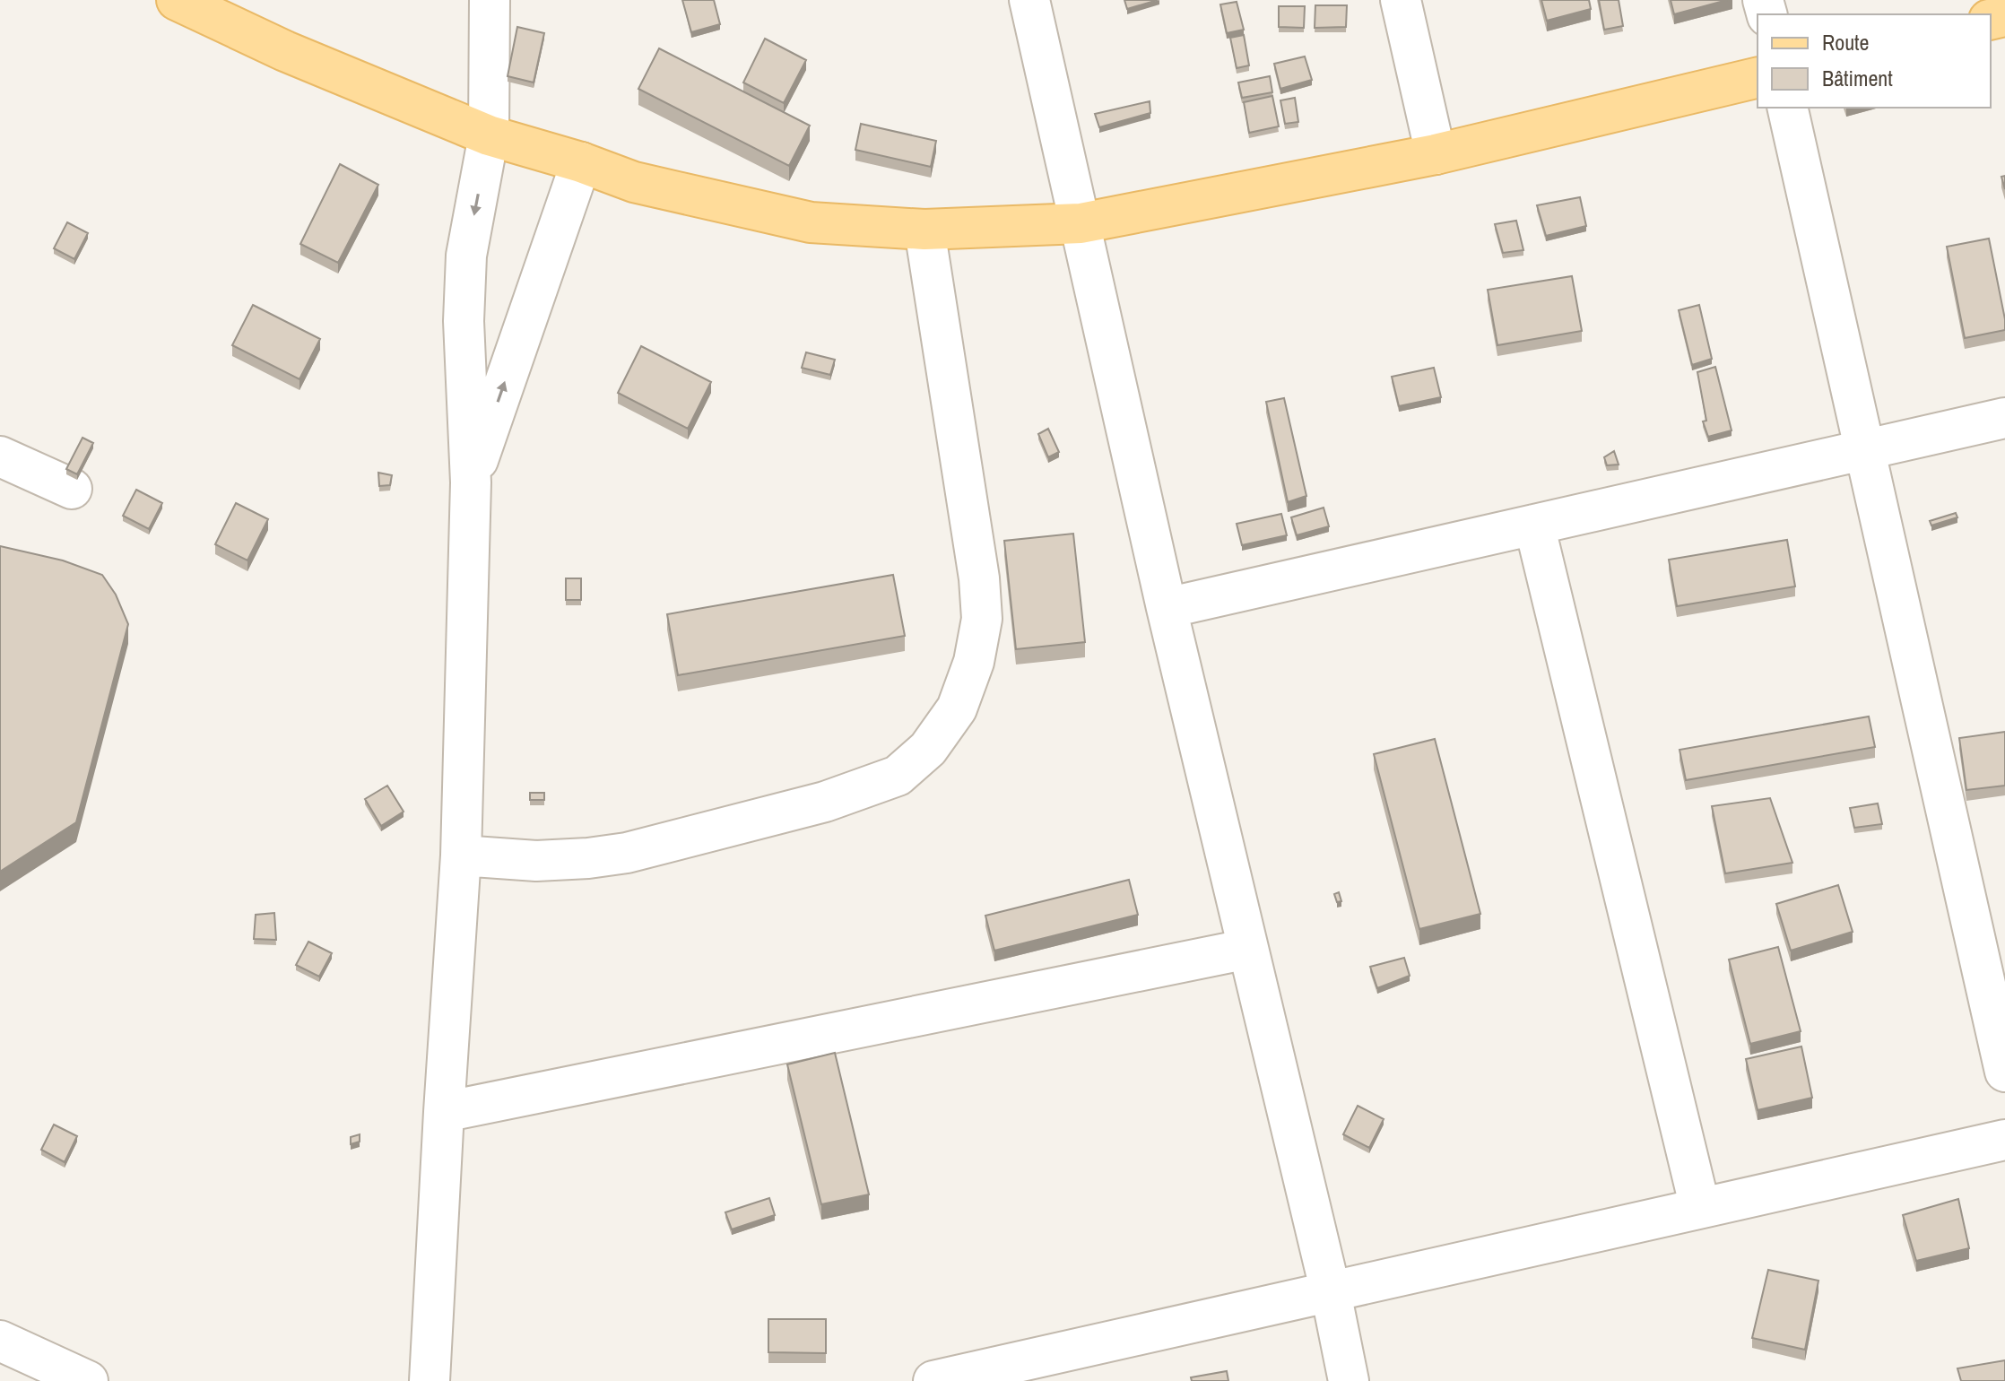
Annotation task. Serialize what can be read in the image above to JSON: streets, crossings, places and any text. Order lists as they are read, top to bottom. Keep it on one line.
{"legend":["Route","Bâtiment"]}
